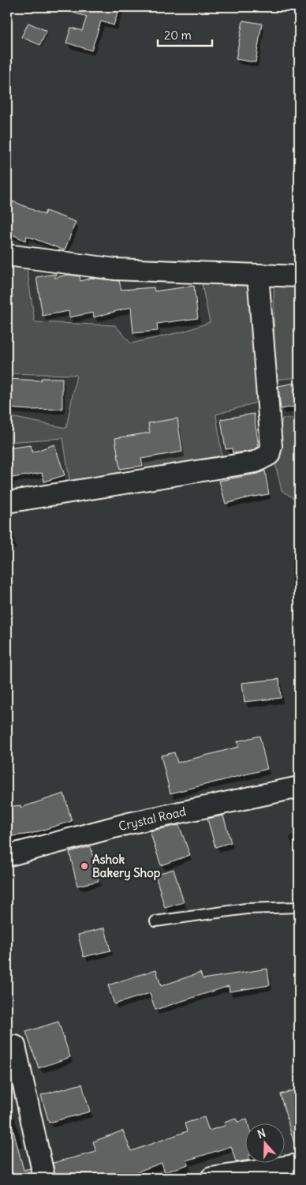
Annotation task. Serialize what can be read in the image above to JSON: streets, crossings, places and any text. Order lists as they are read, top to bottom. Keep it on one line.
{"streets":{"street":["Crystal Road"]},"places":["Ashok Bakery Shop"],"scale_bar":"20 m","north":"top"}
